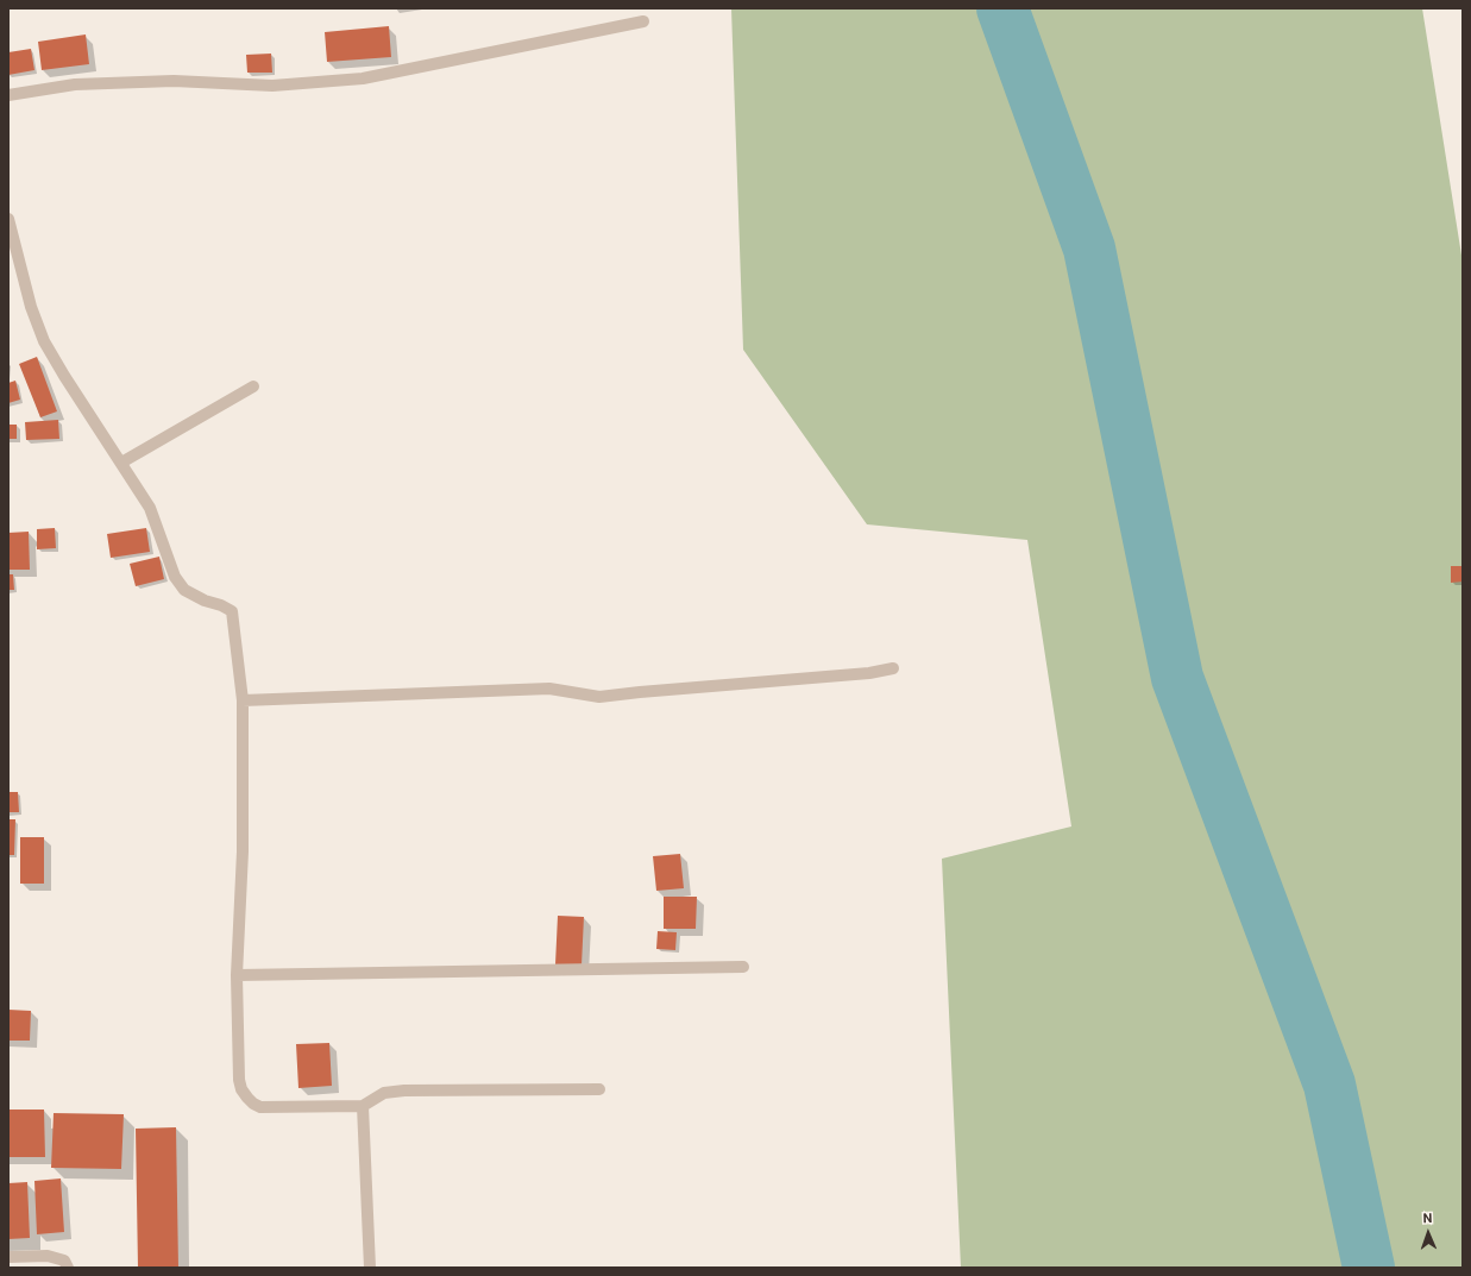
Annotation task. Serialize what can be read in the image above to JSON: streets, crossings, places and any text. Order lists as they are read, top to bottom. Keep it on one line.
{"north":"top"}
